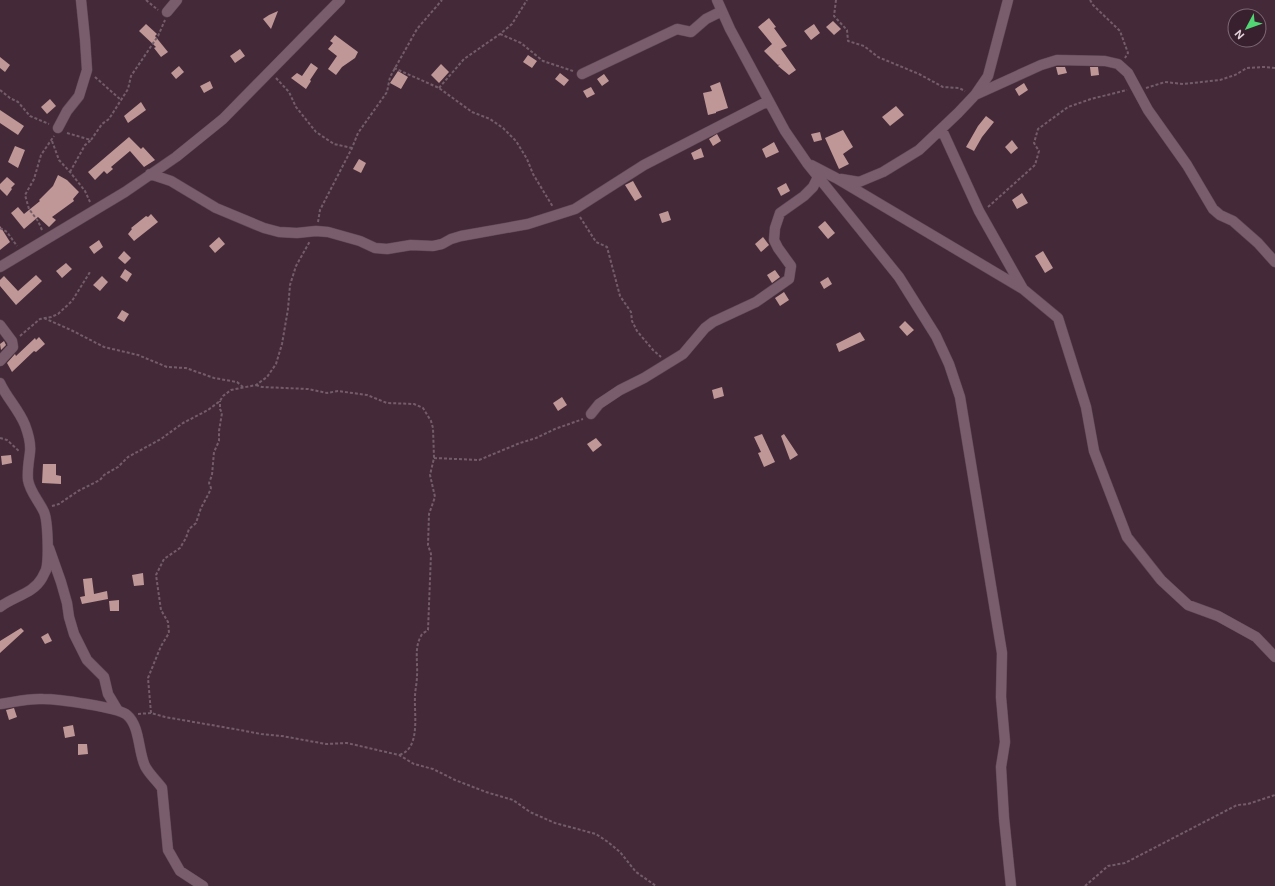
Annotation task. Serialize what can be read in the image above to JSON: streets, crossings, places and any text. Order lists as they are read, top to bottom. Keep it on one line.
{"north":"bottom left"}
